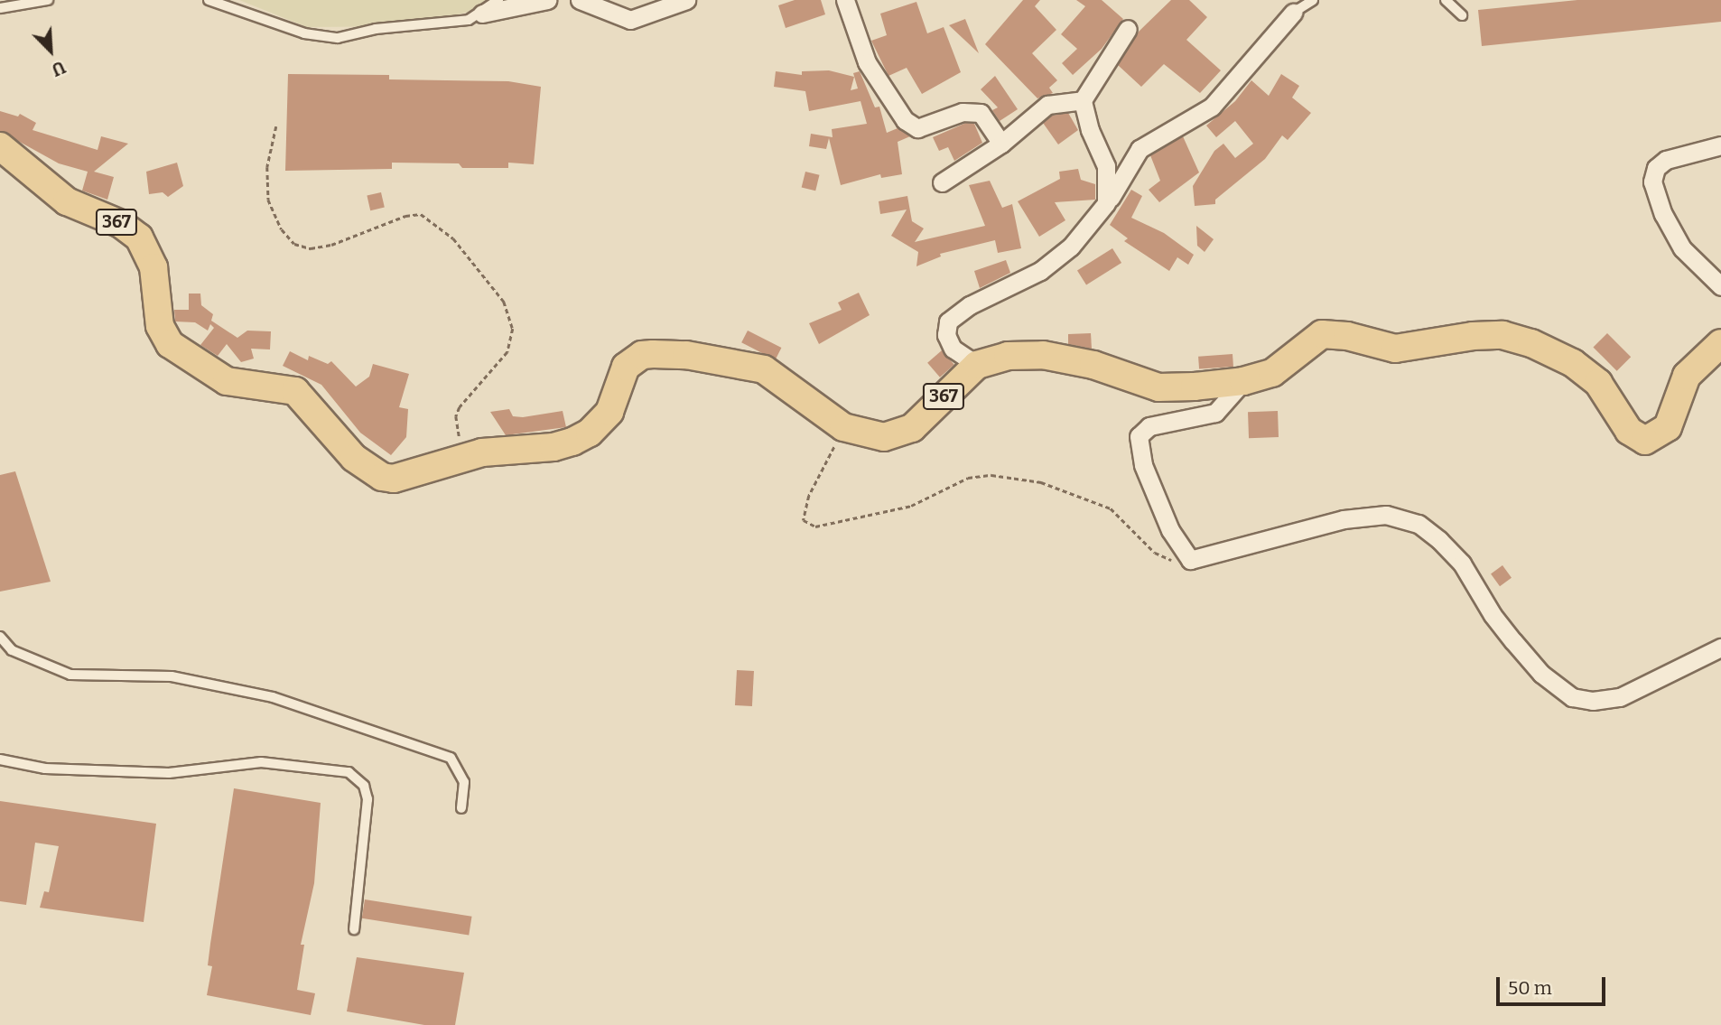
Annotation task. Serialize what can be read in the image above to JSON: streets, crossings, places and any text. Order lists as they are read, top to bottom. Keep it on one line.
{"streets":{"main road":["367"]},"scale_bar":"50 m","north":"bottom right"}
